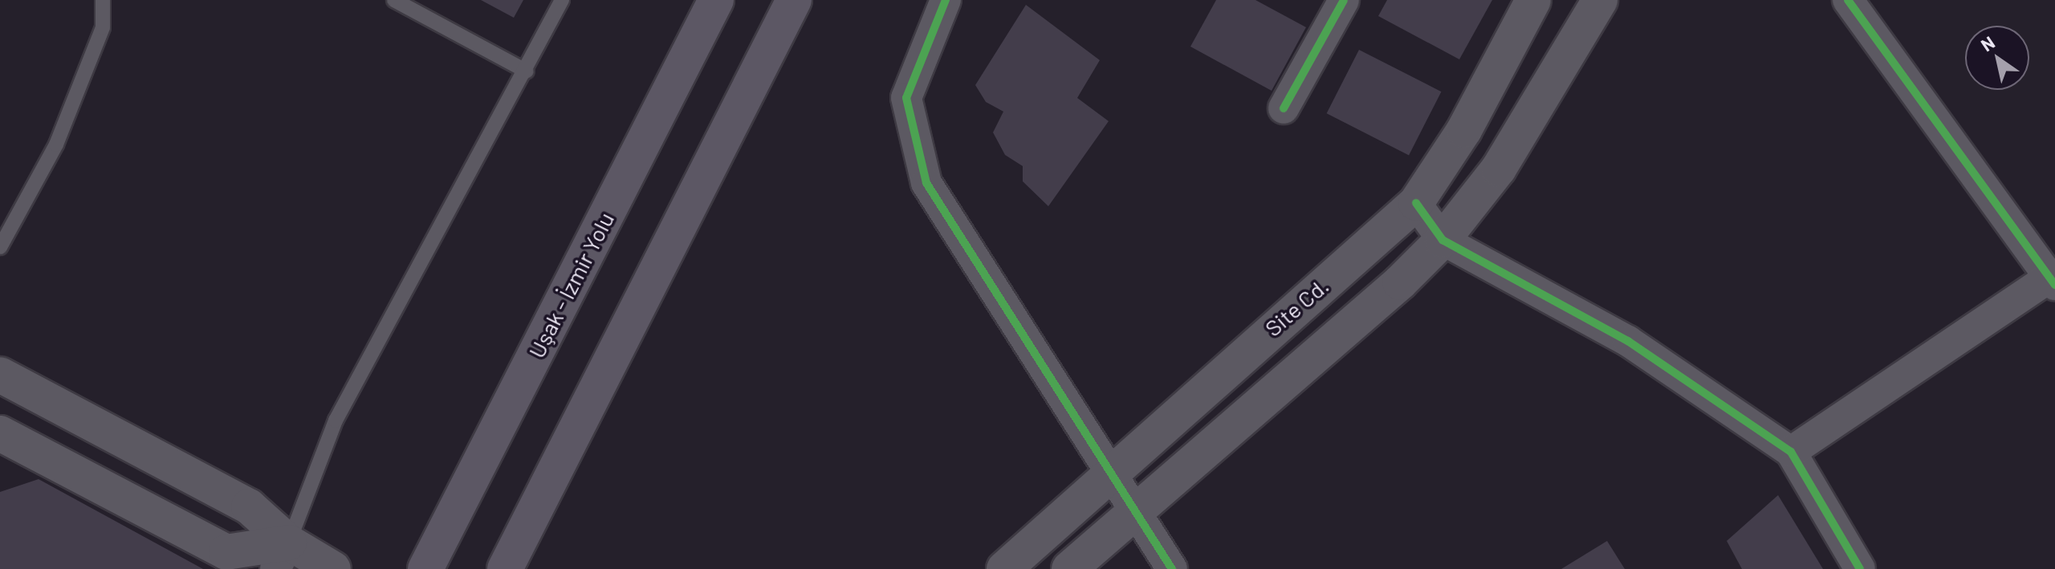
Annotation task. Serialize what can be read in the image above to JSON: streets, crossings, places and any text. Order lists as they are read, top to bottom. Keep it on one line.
{"streets":{"highway":["Uşak - İzmir Yolu"],"main road":["Site Cd."]},"north":"top left"}
